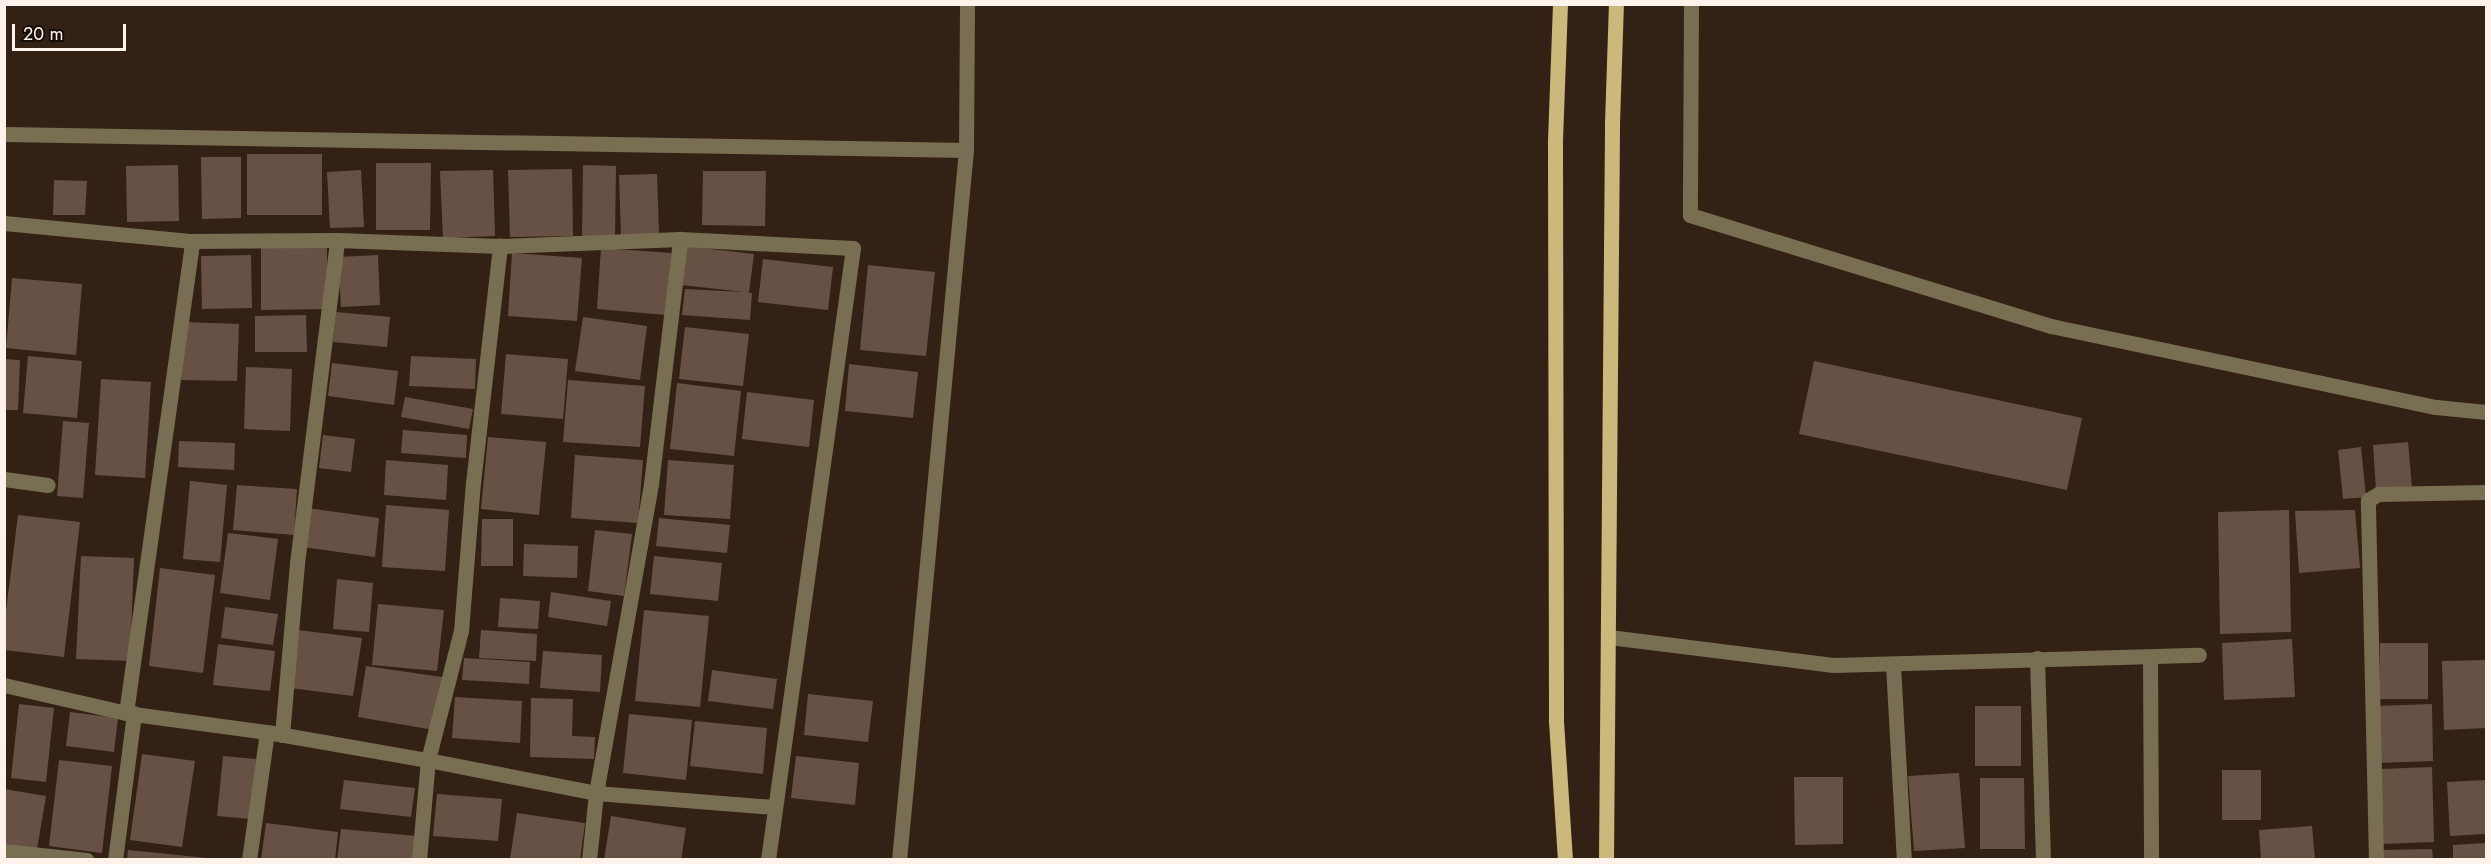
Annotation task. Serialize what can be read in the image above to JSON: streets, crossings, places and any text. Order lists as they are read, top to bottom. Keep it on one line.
{"scale_bar":"20 m"}
